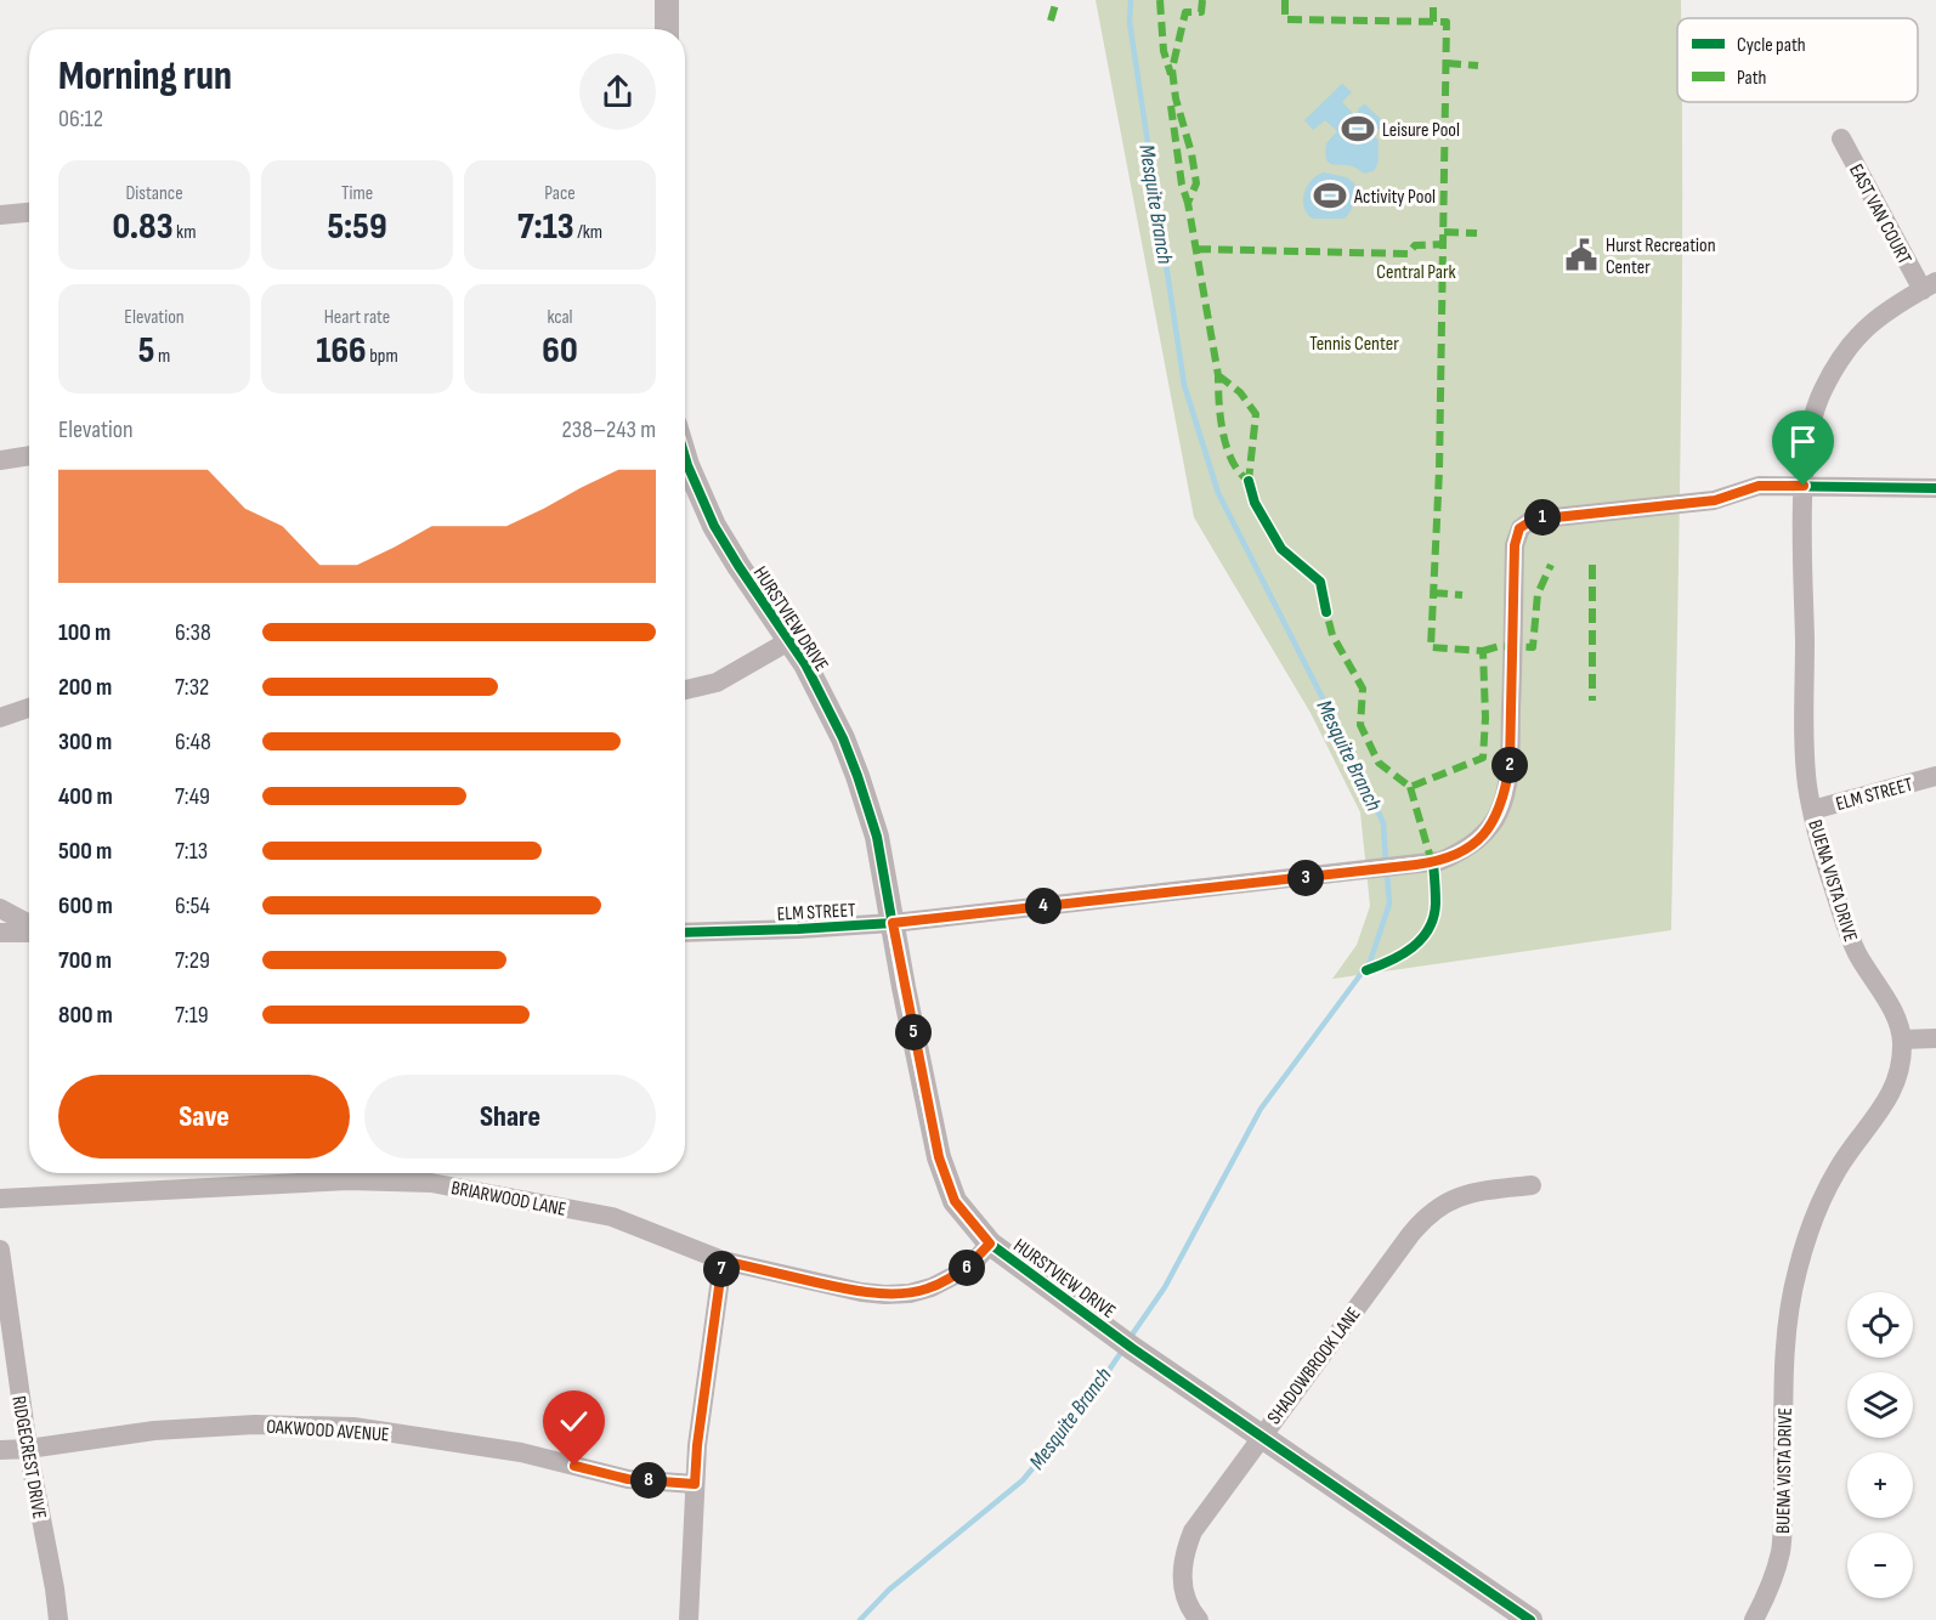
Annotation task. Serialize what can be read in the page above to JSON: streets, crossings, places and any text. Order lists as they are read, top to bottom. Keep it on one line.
{"streets":{"street":["EAST VAN COURT","HURSTVIEW DRIVE","ELM STREET","BUENA VISTA DRIVE","BRIARWOOD LANE","SHADOWBROOK LANE","OAKWOOD AVENUE","RIDGECREST DRIVE"]},"crossings":[["EAST VAN COURT","BUENA VISTA DRIVE"],["HURSTVIEW DRIVE","ELM STREET"],["HURSTVIEW DRIVE","BRIARWOOD LANE"],["HURSTVIEW DRIVE","SHADOWBROOK LANE"],["ELM STREET","BUENA VISTA DRIVE"],["OAKWOOD AVENUE","RIDGECREST DRIVE"]],"water":["Mesquite Branch"],"parks":["Central Park","Tennis Center"],"places":{"sports":["Leisure Pool","Activity Pool"],"public building":["Hurst Recreation Center"]},"legend":["Cycle path","Path"],"page":{"heading":["Morning run","06:12"],"stats":[["Distance","0.83 km"],["Time","5:59"],["Pace","7:13 /km"],["Elevation","5 m"],["Heart rate","166 bpm"],["kcal","60"]],"chart":["Elevation","238–243 m"],"pins":["1","2","3","4","5","6","7","8"],"list":[{"name":"100 m","note":"6:38"},{"name":"200 m","note":"7:32"},{"name":"300 m","note":"6:48"},{"name":"400 m","note":"7:49"},{"name":"500 m","note":"7:13"},{"name":"600 m","note":"6:54"},{"name":"700 m","note":"7:29"},{"name":"800 m","note":"7:19"}],"buttons":["Save","Share"],"map_buttons":["+","−"]}}
